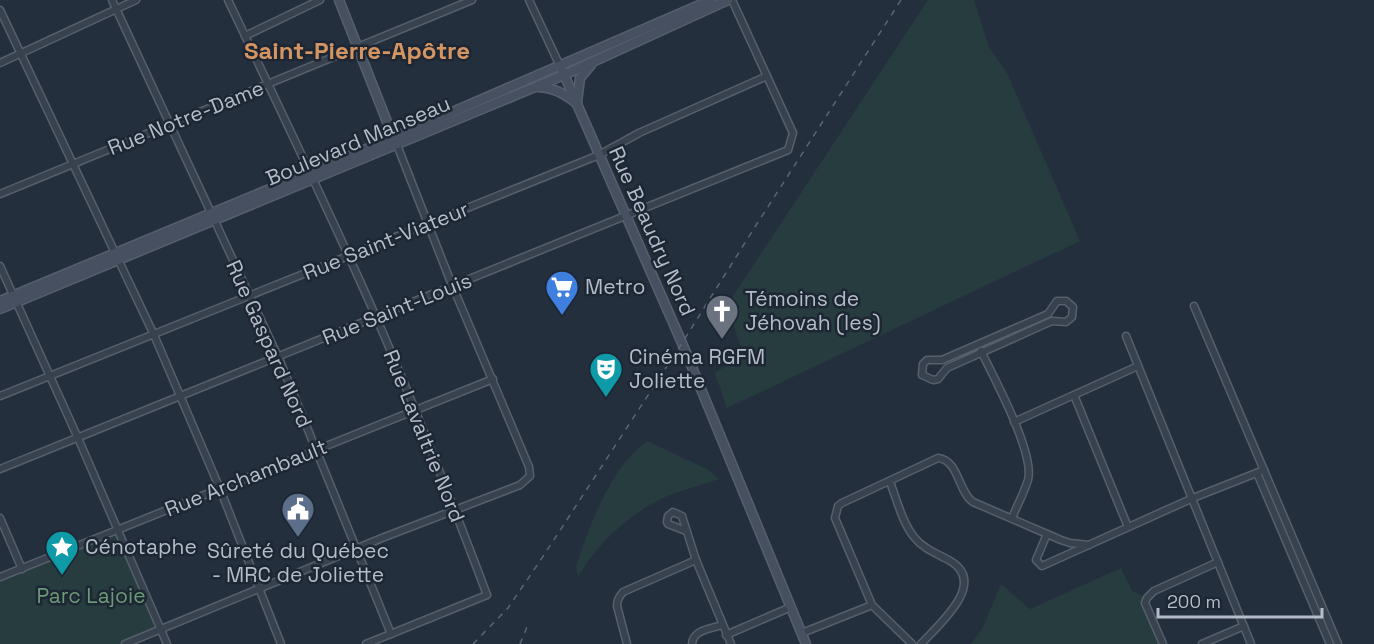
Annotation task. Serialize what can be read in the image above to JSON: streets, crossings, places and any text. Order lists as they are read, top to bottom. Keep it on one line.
{"streets":{"main road":["Boulevard Manseau","Rue Beaudry Nord"],"street":["Rue Notre-Dame","Rue Saint-Viateur","Rue Saint-Louis","Rue Gaspard Nord","Rue Lavaltrie Nord","Rue Archambault"]},"crossings":[["Rue Notre-Dame","Rue Gaspard Nord"],["Rue Notre-Dame","Rue Lavaltrie Nord"],["Boulevard Manseau","Rue Beaudry Nord"],["Boulevard Manseau","Rue Gaspard Nord"],["Boulevard Manseau","Rue Lavaltrie Nord"],["Rue Beaudry Nord","Rue Saint-Viateur"],["Rue Beaudry Nord","Rue Saint-Louis"],["Rue Saint-Viateur","Rue Saint-Louis"],["Rue Saint-Viateur","Rue Gaspard Nord"],["Rue Saint-Viateur","Rue Lavaltrie Nord"],["Rue Saint-Louis","Rue Gaspard Nord"],["Rue Saint-Louis","Rue Lavaltrie Nord"],["Rue Gaspard Nord","Rue Lavaltrie Nord"],["Rue Gaspard Nord","Rue Archambault"],["Rue Lavaltrie Nord","Rue Archambault"]],"districts":["Saint-Pierre-Apôtre"],"parks":["Parc Lajoie"],"places":{"supermarket":["Metro"],"church":["Témoins de Jéhovah (les)"],"theatre":["Cinéma RGFM Joliette"],"public building":["Sûreté du Québec - MRC de Joliette"],"place":["Cénotaphe"]},"scale_bar":"200 m"}
